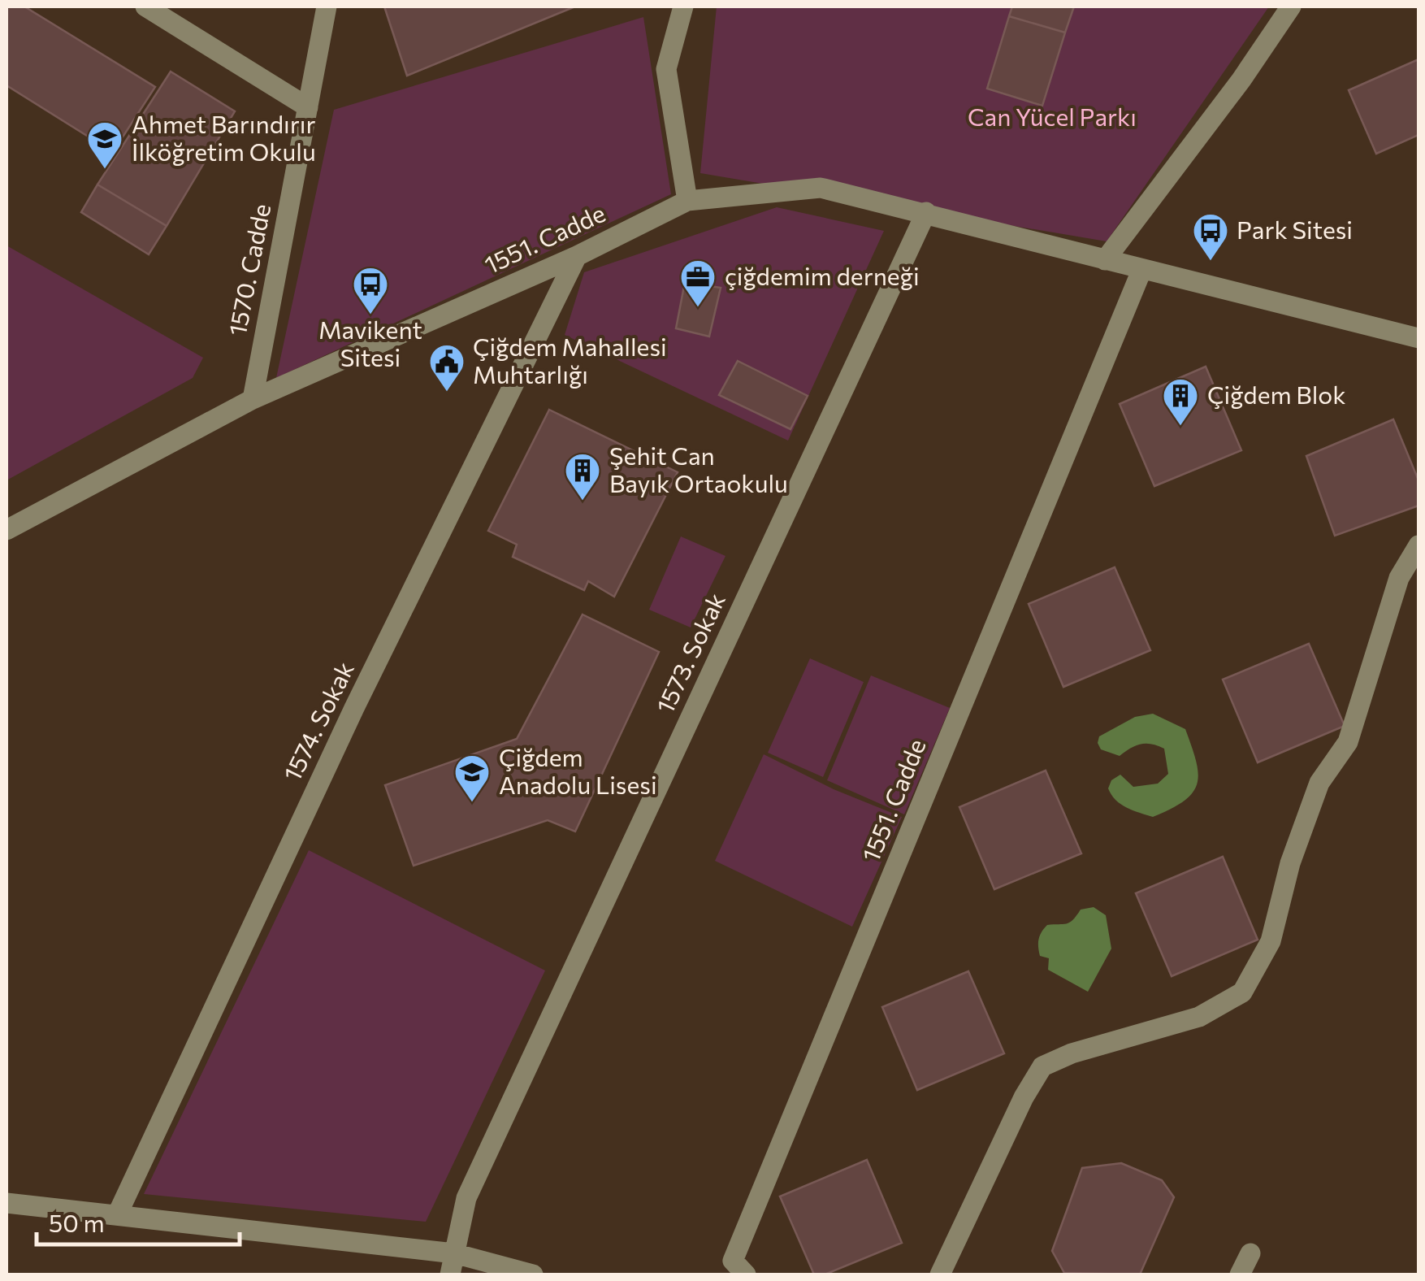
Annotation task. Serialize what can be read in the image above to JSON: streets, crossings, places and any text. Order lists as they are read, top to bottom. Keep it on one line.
{"streets":{"street":["1551. Cadde","1570. Cadde","1573. Sokak","1574. Sokak"]},"crossings":[["1551. Cadde","1570. Cadde"],["1551. Cadde","1573. Sokak"],["1551. Cadde","1574. Sokak"]],"parks":["Can Yücel Parkı"],"places":{"school or university":["Ahmet Barındırır İlköğretim Okulu","Çiğdem Anadolu Lisesi"],"bus stop":["Park Sitesi","Mavikent Sitesi"],"office":["çiğdemim derneği"],"public building":["Çiğdem Mahallesi Muhtarlığı"],"building":["Çiğdem Blok","Şehit Can Bayık Ortaokulu"]},"scale_bar":"50 m"}
